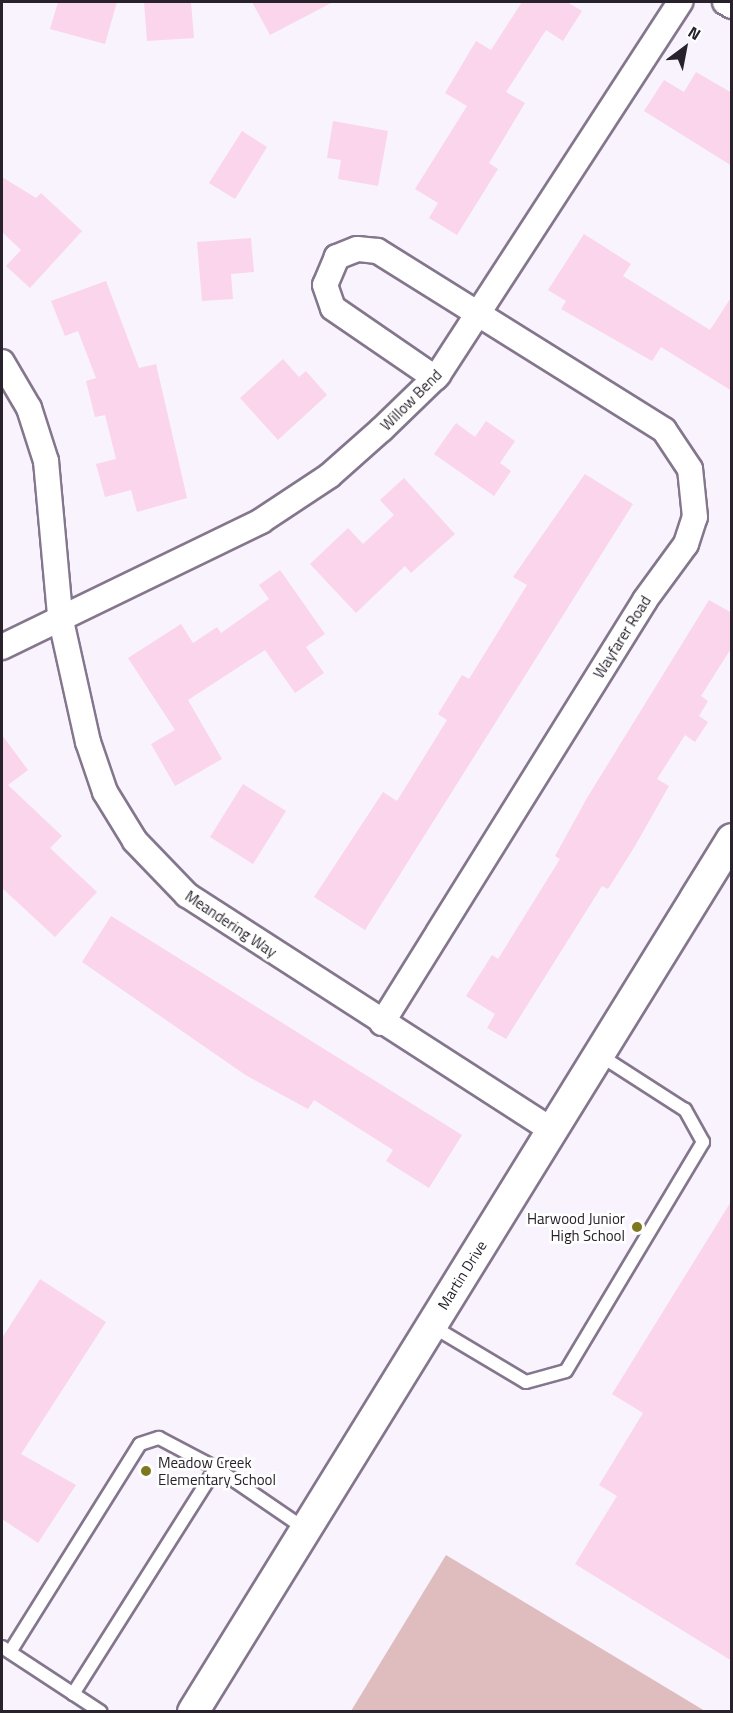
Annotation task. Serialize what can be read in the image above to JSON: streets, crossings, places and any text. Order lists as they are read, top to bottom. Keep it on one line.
{"streets":{"street":["Willow Bend","Wayfarer Road","Meandering Way","Martin Drive"]},"crossings":[["Willow Bend","Wayfarer Road"],["Willow Bend","Meandering Way"],["Wayfarer Road","Meandering Way"],["Meandering Way","Martin Drive"]],"places":["Harwood Junior High School","Meadow Creek Elementary School"],"north":"top right"}
